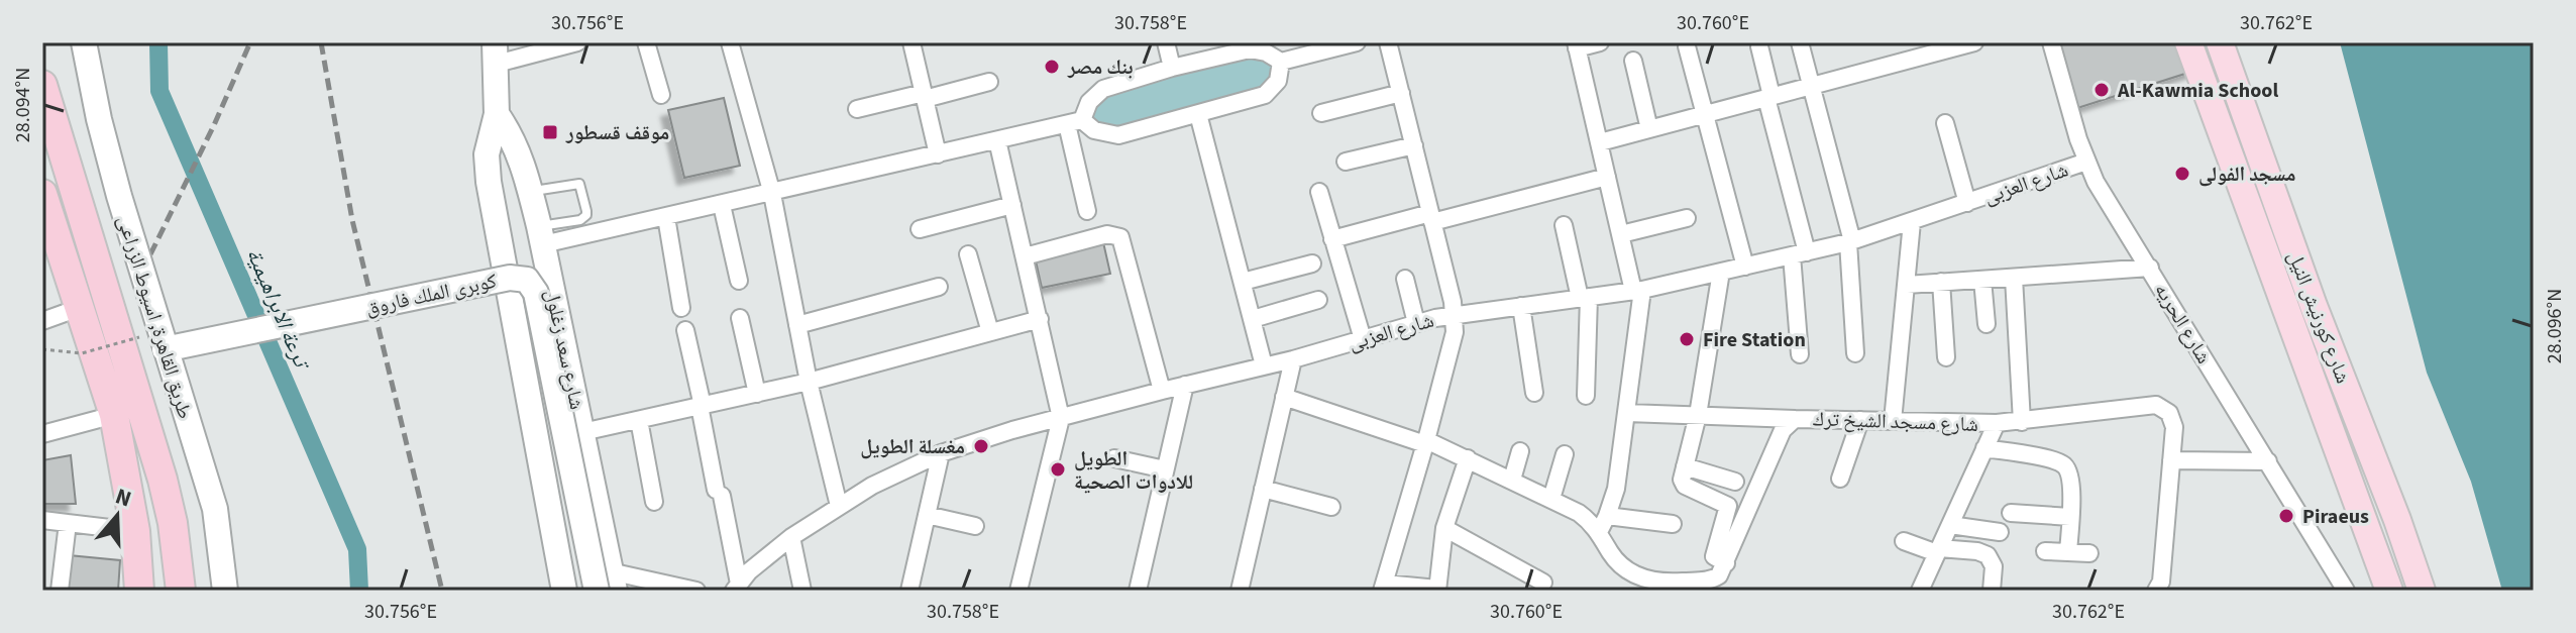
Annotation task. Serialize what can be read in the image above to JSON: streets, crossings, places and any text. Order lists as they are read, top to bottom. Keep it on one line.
{"streets":{"highway":["طريق القاهرة, اسيوط الزراعى"],"main road":["كوبرى الملك فاروق","شارع كورنيش النيل","شارع سعد زغلول"],"street":["شارع العزبى","شارع الحريه","شارع مسجد الشيخ ترك"]},"crossings":[["شارع العزبى","شارع الحريه"],["كوبرى الملك فاروق","طريق القاهرة, اسيوط الزراعى"],["كوبرى الملك فاروق","شارع سعد زغلول"]],"water":["ترعة الابراهيمية"],"places":{"other":["بنك مصر","Al-Kawmia School","مسجد الفولى","Fire Station","مغسلة الطويل","الطويل للادوات الصحية","Piraeus"],"transit":["موقف قسطور"]},"north":"top","coordinates":["30.756°E","30.758°E","30.760°E","30.762°E","28.094°N","28.096°N"]}
